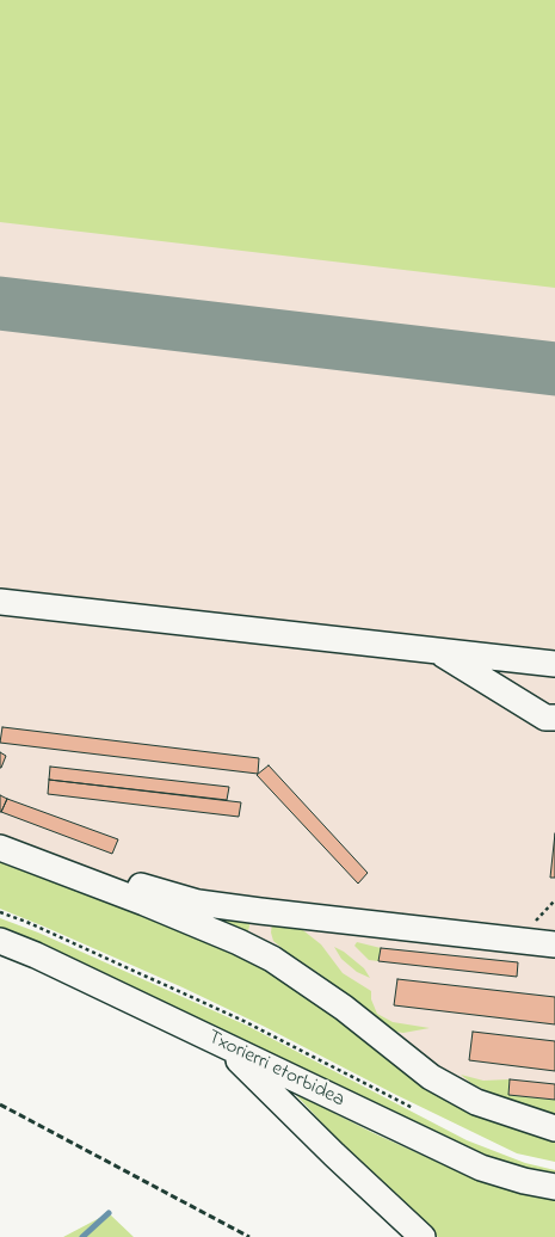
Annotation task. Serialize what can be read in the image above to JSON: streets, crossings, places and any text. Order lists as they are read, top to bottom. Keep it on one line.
{"streets":{"street":["Txorierri etorbidea"]}}
